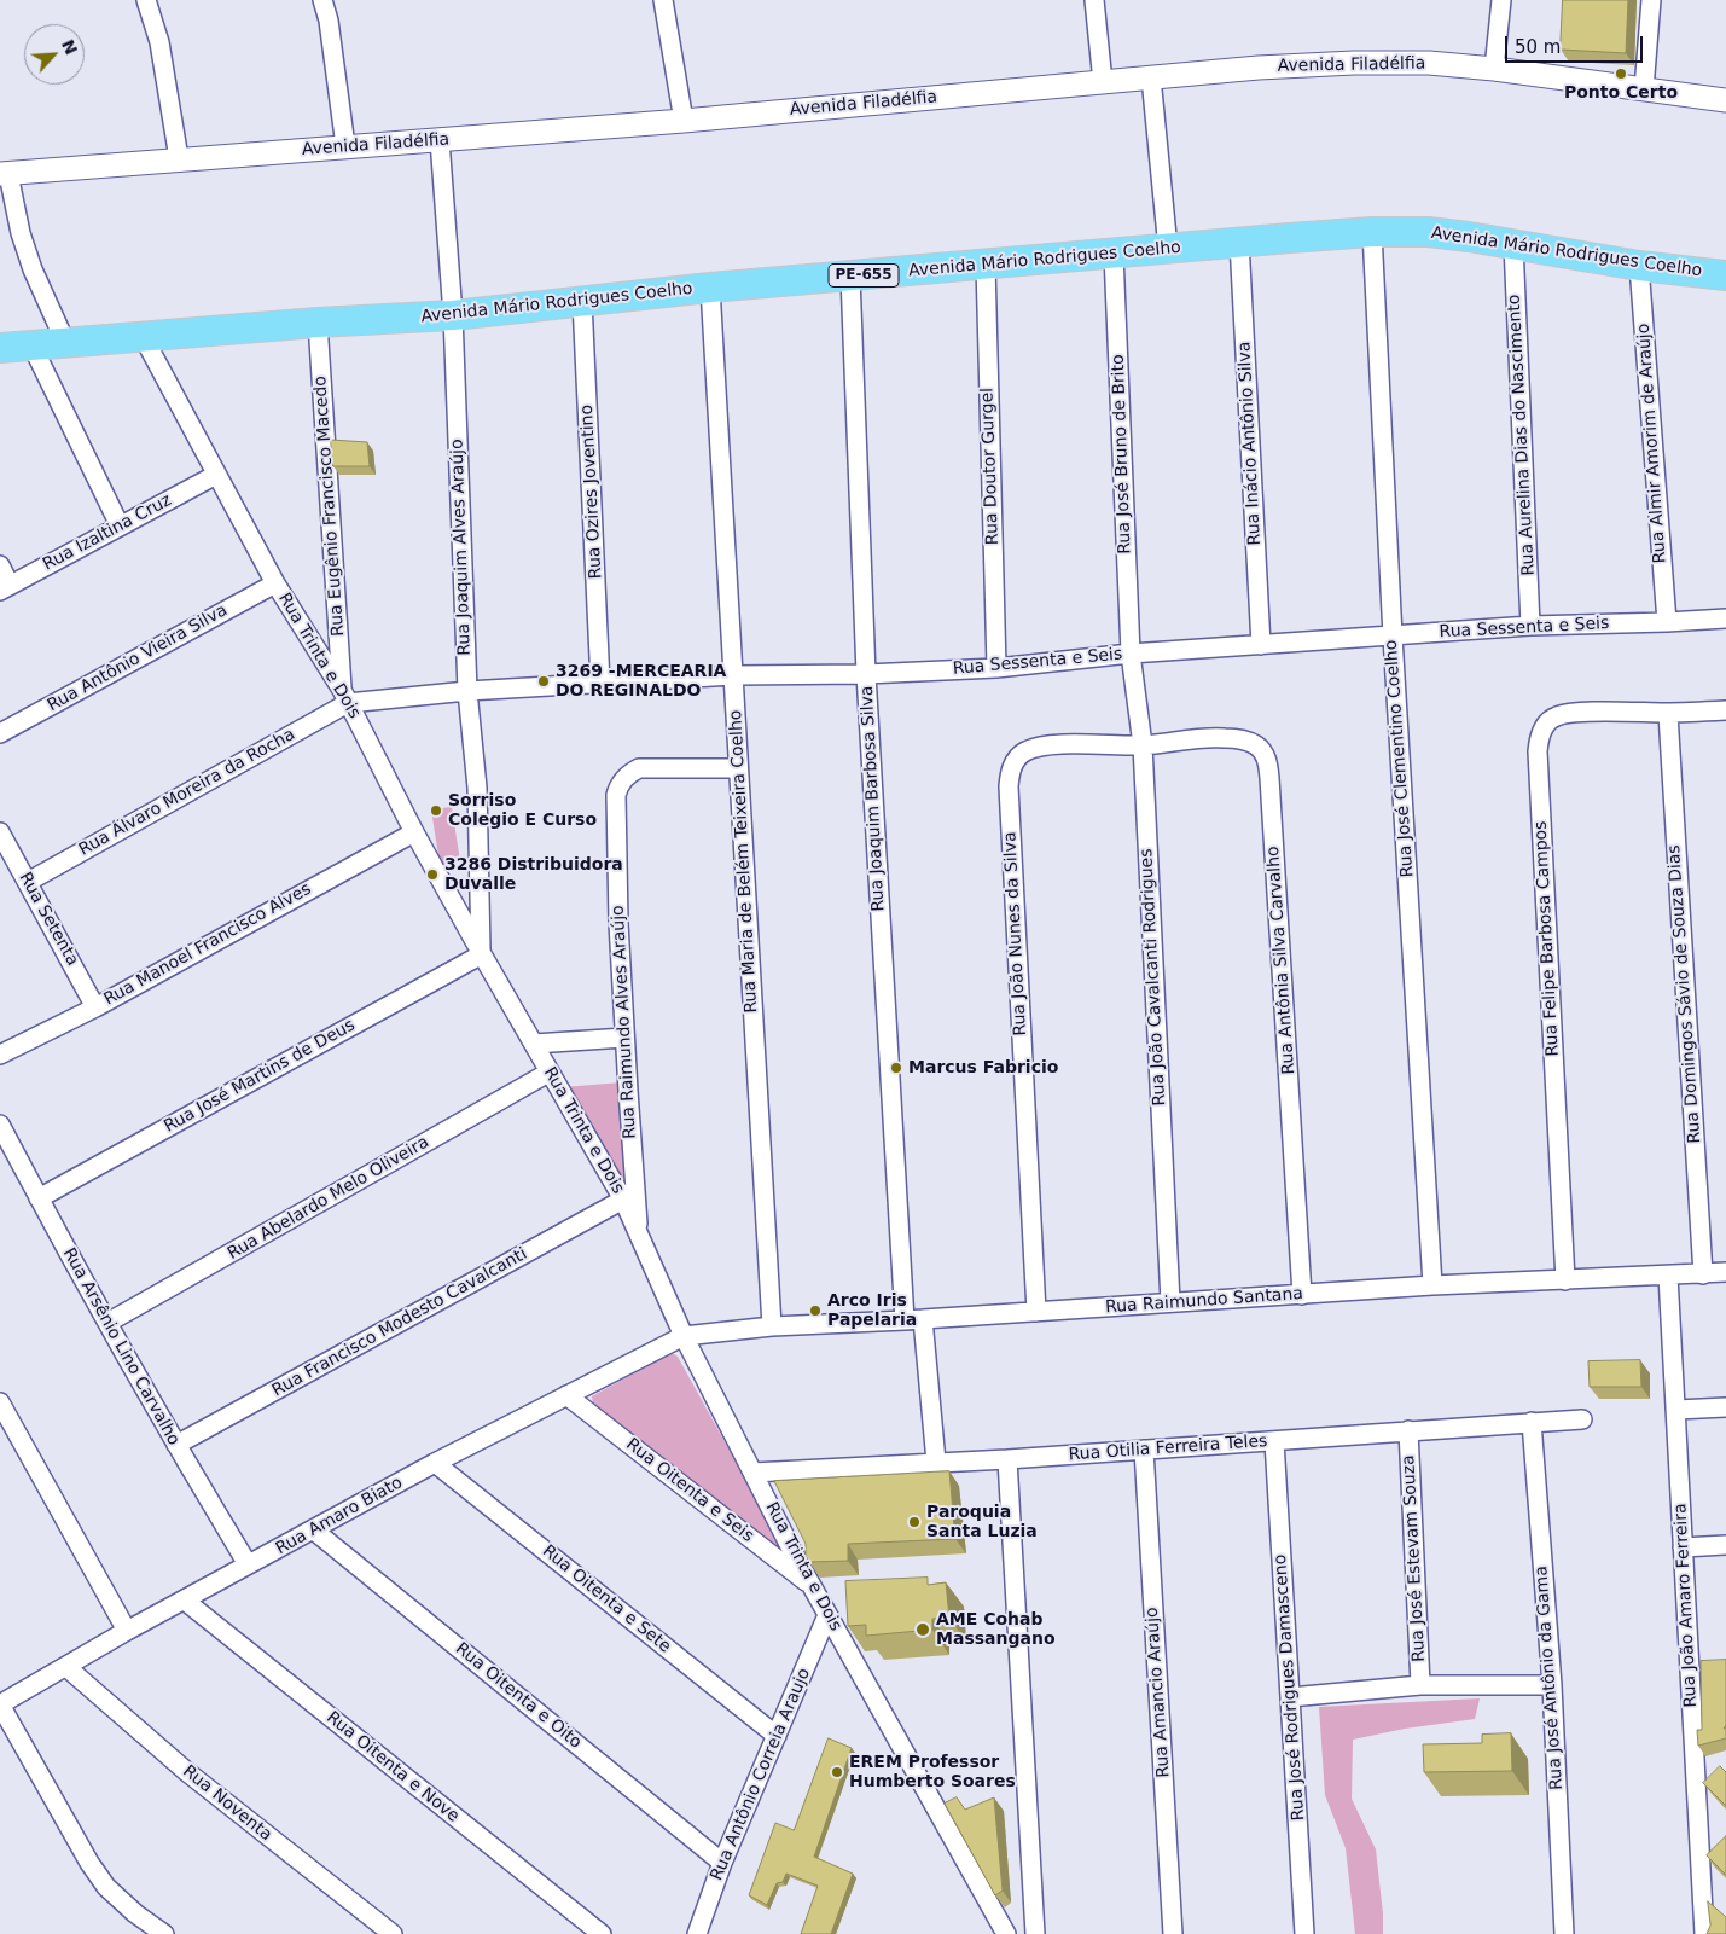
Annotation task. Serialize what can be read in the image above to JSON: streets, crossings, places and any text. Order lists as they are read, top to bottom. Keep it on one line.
{"streets":{"main road":["Avenida Mário Rodrigues Coelho","PE-655"],"street":["Avenida Filadélfia","Rua Aurelina Dias do Nascimento","Rua Inácio Antônio Silva","Rua Almir Amorim de Araújo","Rua José Bruno de Brito","Rua Doutor Gurgel","Rua Ozires Joventino","Rua Eugênio Francisco Macedo","Rua Izaltina Cruz","Rua Joaquim Alves Araújo","Rua Sessenta e Seis","Rua Trinta e Dois","Rua Antônio Vieira Silva","Rua José Clementino Coelho","Rua Álvaro Moreira da Rocha","Rua Joaquim Barbosa Silva","Rua Maria de Belém Teixeira Coelho","Rua Setenta","Rua João Nunes da Silva","Rua Felipe Barbosa Campos","Rua Manoel Francisco Alves","Rua Antônia Silva Carvalho","Rua João Cavalcanti Rodrigues","Rua Domingos Sávio de Souza Dias","Rua Raimundo Alves Araújo","Rua José Martins de Deus","Rua Abelardo Melo Oliveira","Rua Raimundo Santana","Rua Francisco Modesto Cavalcanti","Rua Arsênio Lino Carvalho","Rua Otilia Ferreira Teles","Rua Oitenta e Seis","Rua Amaro Biato","Rua José Estevam Souza","Rua Oitenta e Sete","Rua João Amaro Ferreira","Rua José Antônio da Gama","Rua José Rodrigues Damasceno","Rua Amancio Araújo","Rua Oitenta e Oito","Rua Oitenta e Nove","Rua Antônio Correia Araujo","Rua Noventa"]},"crossings":[["Avenida Filadélfia","Rua Joaquim Alves Araújo"],["Avenida Mário Rodrigues Coelho","Rua Aurelina Dias do Nascimento"],["Avenida Mário Rodrigues Coelho","Rua Inácio Antônio Silva"],["Avenida Mário Rodrigues Coelho","Rua Almir Amorim de Araújo"],["Avenida Mário Rodrigues Coelho","Rua José Bruno de Brito"],["Avenida Mário Rodrigues Coelho","Rua Doutor Gurgel"],["Avenida Mário Rodrigues Coelho","Rua Ozires Joventino"],["Avenida Mário Rodrigues Coelho","Rua Eugênio Francisco Macedo"],["Avenida Mário Rodrigues Coelho","Rua Joaquim Alves Araújo"],["Avenida Mário Rodrigues Coelho","Rua Trinta e Dois"],["Avenida Mário Rodrigues Coelho","Rua José Clementino Coelho"],["Avenida Mário Rodrigues Coelho","Rua Joaquim Barbosa Silva"],["Avenida Mário Rodrigues Coelho","Rua Maria de Belém Teixeira Coelho"],["Rua Aurelina Dias do Nascimento","Rua Sessenta e Seis"],["Rua Inácio Antônio Silva","Rua Sessenta e Seis"],["Rua Almir Amorim de Araújo","Rua Sessenta e Seis"],["Rua José Bruno de Brito","Rua Sessenta e Seis"],["Rua José Bruno de Brito","Rua João Cavalcanti Rodrigues"],["Rua Doutor Gurgel","Rua Sessenta e Seis"],["Rua Ozires Joventino","Rua Sessenta e Seis"],["Rua Eugênio Francisco Macedo","Rua Sessenta e Seis"],["Rua Eugênio Francisco Macedo","Rua Trinta e Dois"],["Rua Eugênio Francisco Macedo","Rua Álvaro Moreira da Rocha"],["Rua Izaltina Cruz","Rua Trinta e Dois"],["Rua Joaquim Alves Araújo","Rua Sessenta e Seis"],["Rua Joaquim Alves Araújo","Rua Trinta e Dois"],["Rua Joaquim Alves Araújo","Rua José Martins de Deus"],["Rua Sessenta e Seis","Rua Trinta e Dois"],["Rua Sessenta e Seis","Rua José Clementino Coelho"],["Rua Sessenta e Seis","Rua Álvaro Moreira da Rocha"],["Rua Sessenta e Seis","Rua Joaquim Barbosa Silva"],["Rua Sessenta e Seis","Rua Maria de Belém Teixeira Coelho"],["Rua Sessenta e Seis","Rua João Cavalcanti Rodrigues"],["Rua Trinta e Dois","Rua Antônio Vieira Silva"],["Rua Trinta e Dois","Rua Álvaro Moreira da Rocha"],["Rua Trinta e Dois","Rua Manoel Francisco Alves"],["Rua Trinta e Dois","Rua Raimundo Alves Araújo"],["Rua Trinta e Dois","Rua José Martins de Deus"],["Rua Trinta e Dois","Rua Abelardo Melo Oliveira"],["Rua Trinta e Dois","Rua Raimundo Santana"],["Rua Trinta e Dois","Rua Francisco Modesto Cavalcanti"],["Rua Trinta e Dois","Rua Otilia Ferreira Teles"],["Rua Trinta e Dois","Rua Oitenta e Seis"],["Rua Trinta e Dois","Rua Amaro Biato"],["Rua Trinta e Dois","Rua Antônio Correia Araujo"],["Rua José Clementino Coelho","Rua Raimundo Santana"],["Rua Álvaro Moreira da Rocha","Rua Setenta"],["Rua Joaquim Barbosa Silva","Rua Raimundo Santana"],["Rua Maria de Belém Teixeira Coelho","Rua Raimundo Alves Araújo"],["Rua Maria de Belém Teixeira Coelho","Rua Raimundo Santana"],["Rua Setenta","Rua Manoel Francisco Alves"],["Rua João Nunes da Silva","Rua Antônia Silva Carvalho"],["Rua João Nunes da Silva","Rua João Cavalcanti Rodrigues"],["Rua João Nunes da Silva","Rua Raimundo Santana"],["Rua Felipe Barbosa Campos","Rua Domingos Sávio de Souza Dias"],["Rua Felipe Barbosa Campos","Rua Raimundo Santana"],["Rua Antônia Silva Carvalho","Rua João Cavalcanti Rodrigues"],["Rua Antônia Silva Carvalho","Rua Raimundo Santana"],["Rua João Cavalcanti Rodrigues","Rua Raimundo Santana"],["Rua Domingos Sávio de Souza Dias","Rua Raimundo Santana"],["Rua José Martins de Deus","Rua Arsênio Lino Carvalho"],["Rua Abelardo Melo Oliveira","Rua Arsênio Lino Carvalho"],["Rua Raimundo Santana","Rua Amaro Biato"],["Rua Raimundo Santana","Rua João Amaro Ferreira"],["Rua Francisco Modesto Cavalcanti","Rua Arsênio Lino Carvalho"],["Rua Arsênio Lino Carvalho","Rua Amaro Biato"],["Rua Otilia Ferreira Teles","Rua José Estevam Souza"],["Rua Otilia Ferreira Teles","Rua José Antônio da Gama"],["Rua Otilia Ferreira Teles","Rua José Rodrigues Damasceno"],["Rua Otilia Ferreira Teles","Rua Amancio Araújo"],["Rua Oitenta e Seis","Rua Amaro Biato"],["Rua Amaro Biato","Rua Oitenta e Sete"],["Rua Amaro Biato","Rua Oitenta e Oito"],["Rua Amaro Biato","Rua Oitenta e Nove"],["Rua Amaro Biato","Rua Noventa"],["Rua Oitenta e Sete","Rua Antônio Correia Araujo"],["Rua Oitenta e Oito","Rua Antônio Correia Araujo"]],"places":["Ponto Certo","3269 -MERCEARIA DO REGINALDO","Sorriso Colegio E Curso","3286 Distribuidora Duvalle","Marcus Fabricio","Arco Iris Papelaria","Paroquia Santa Luzia","AME Cohab Massangano","EREM Professor Humberto Soares"],"scale_bar":"50 m","north":"top right"}
